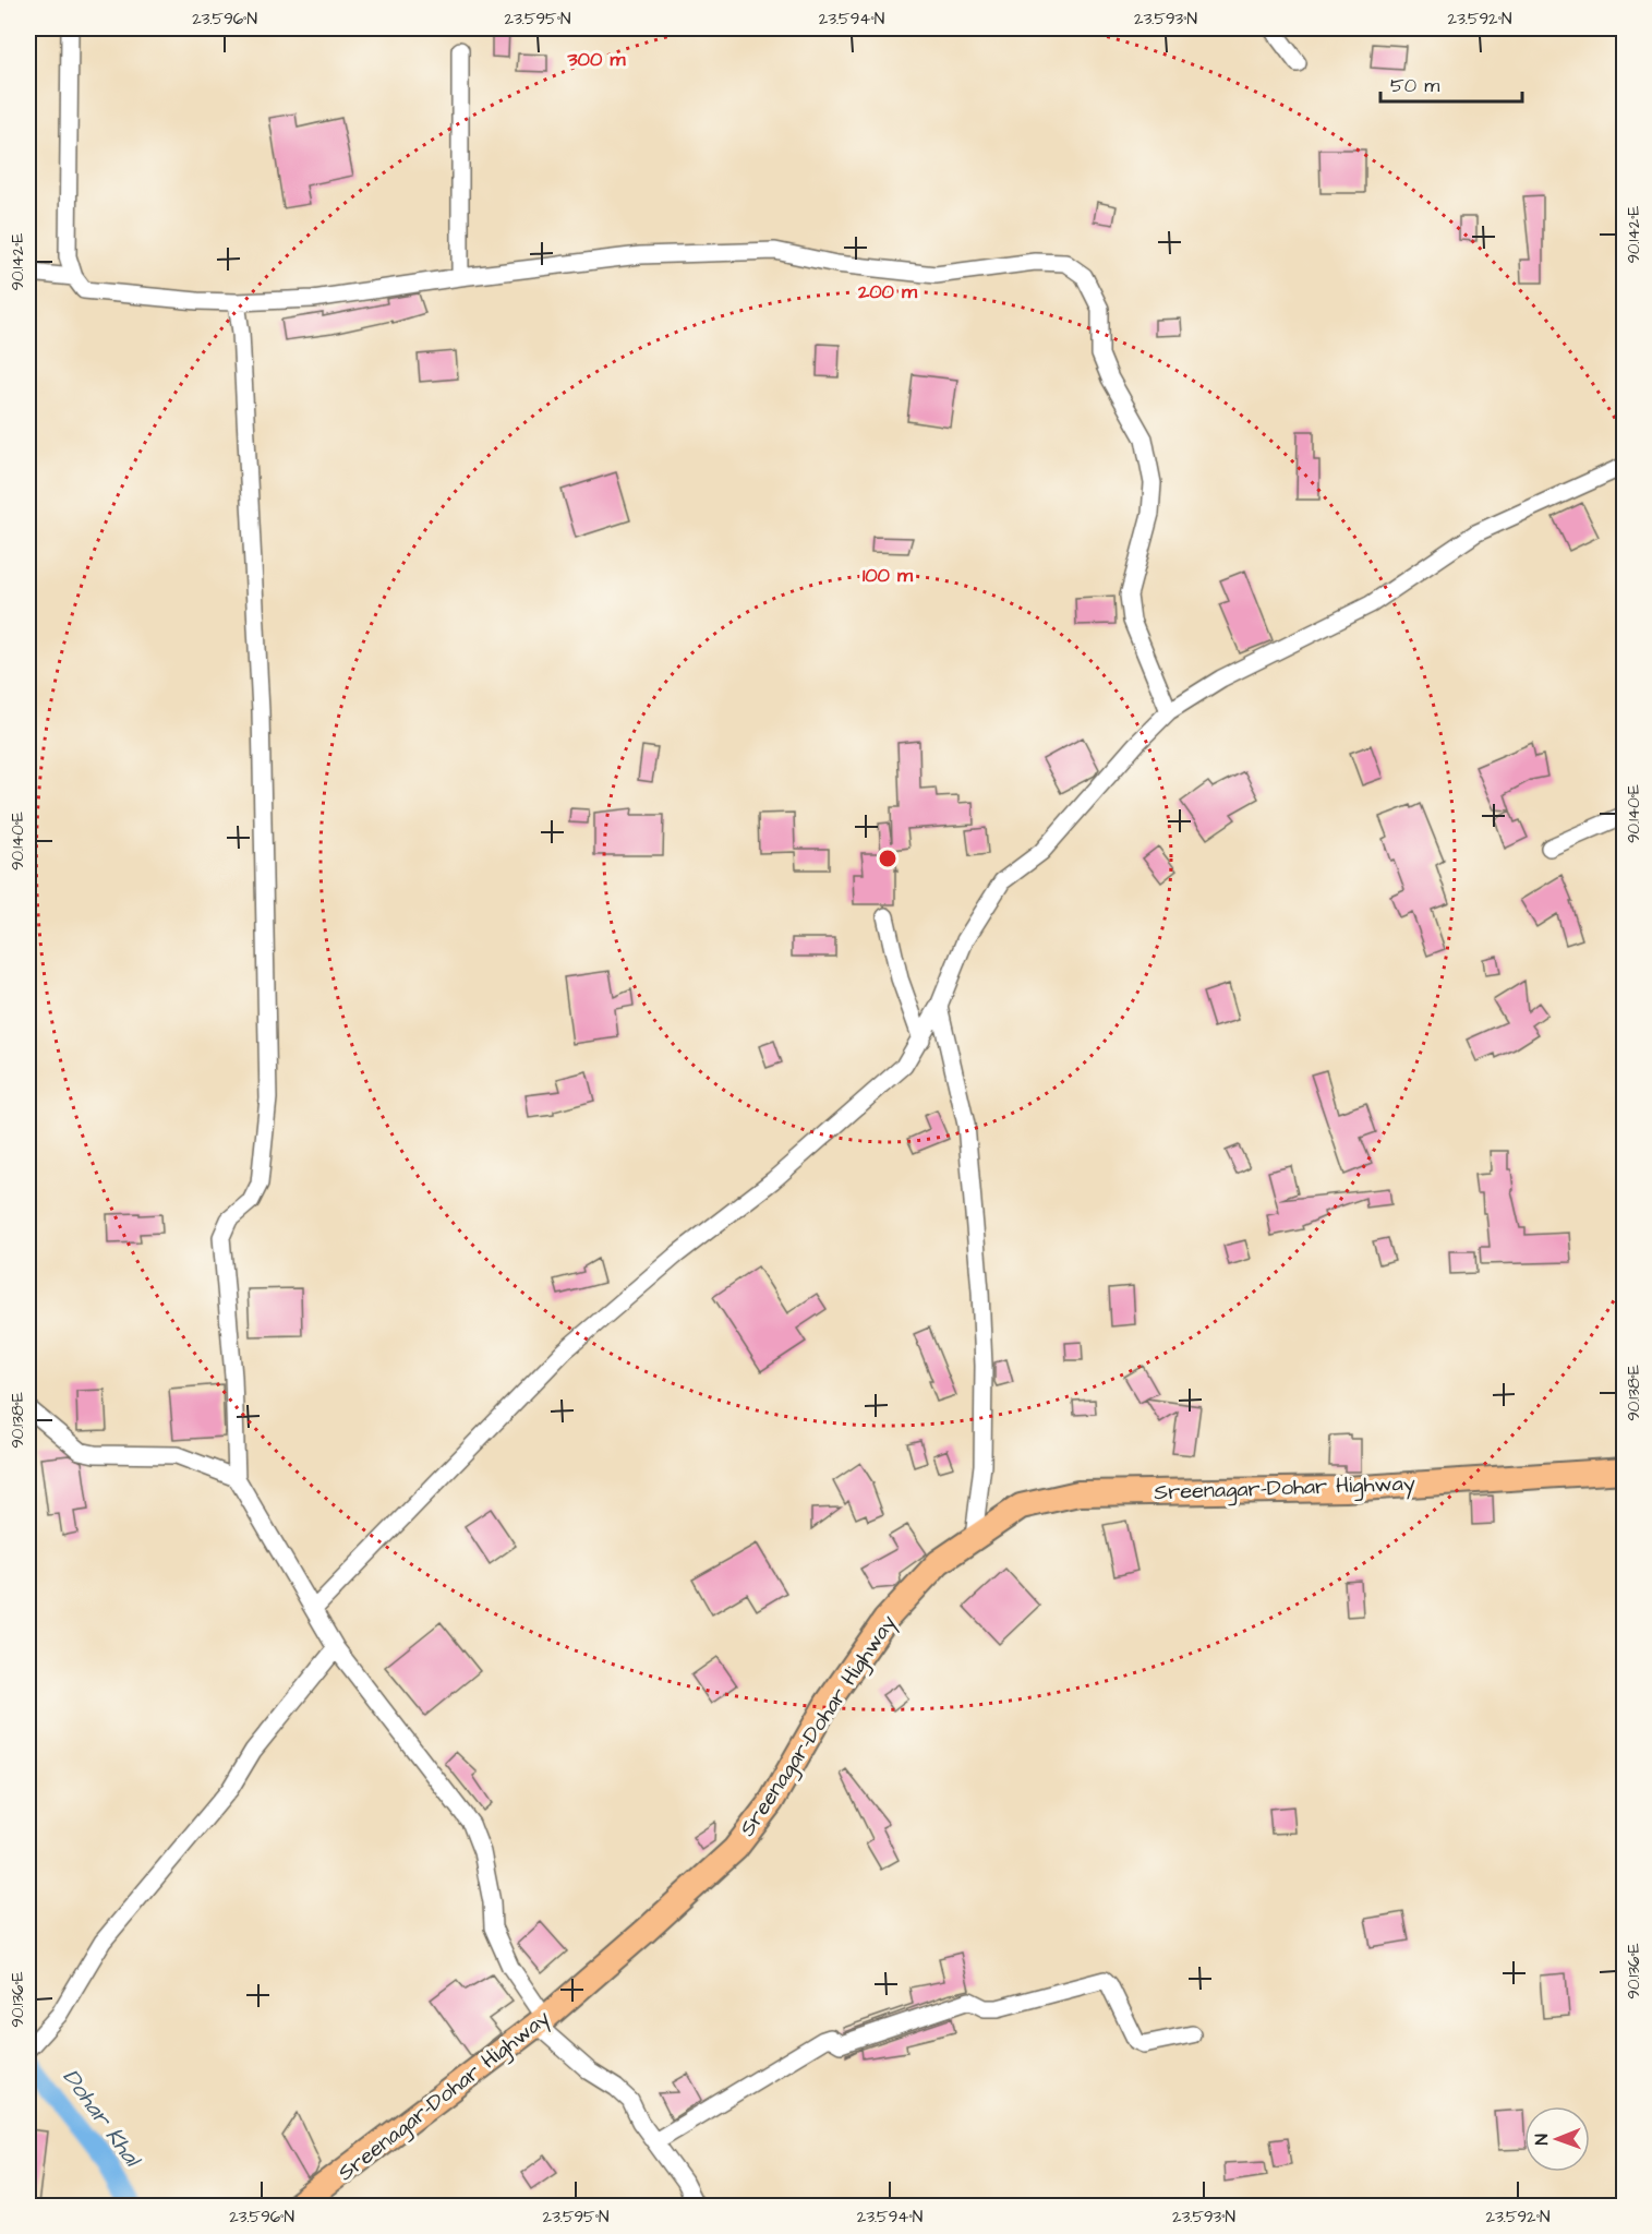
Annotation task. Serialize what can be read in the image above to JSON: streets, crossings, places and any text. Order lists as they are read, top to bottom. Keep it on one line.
{"streets":{"main road":["Sreenagar-Dohar Highway"]},"water":["Dohar Khal"],"scale_bar":"50 m","north":"left","coordinates":["23.596°N","23.595°N","23.594°N","23.593°N","23.592°N","90.142°E","90.140°E","90.138°E","90.136°E"],"rings":["300 m","200 m","100 m"]}
